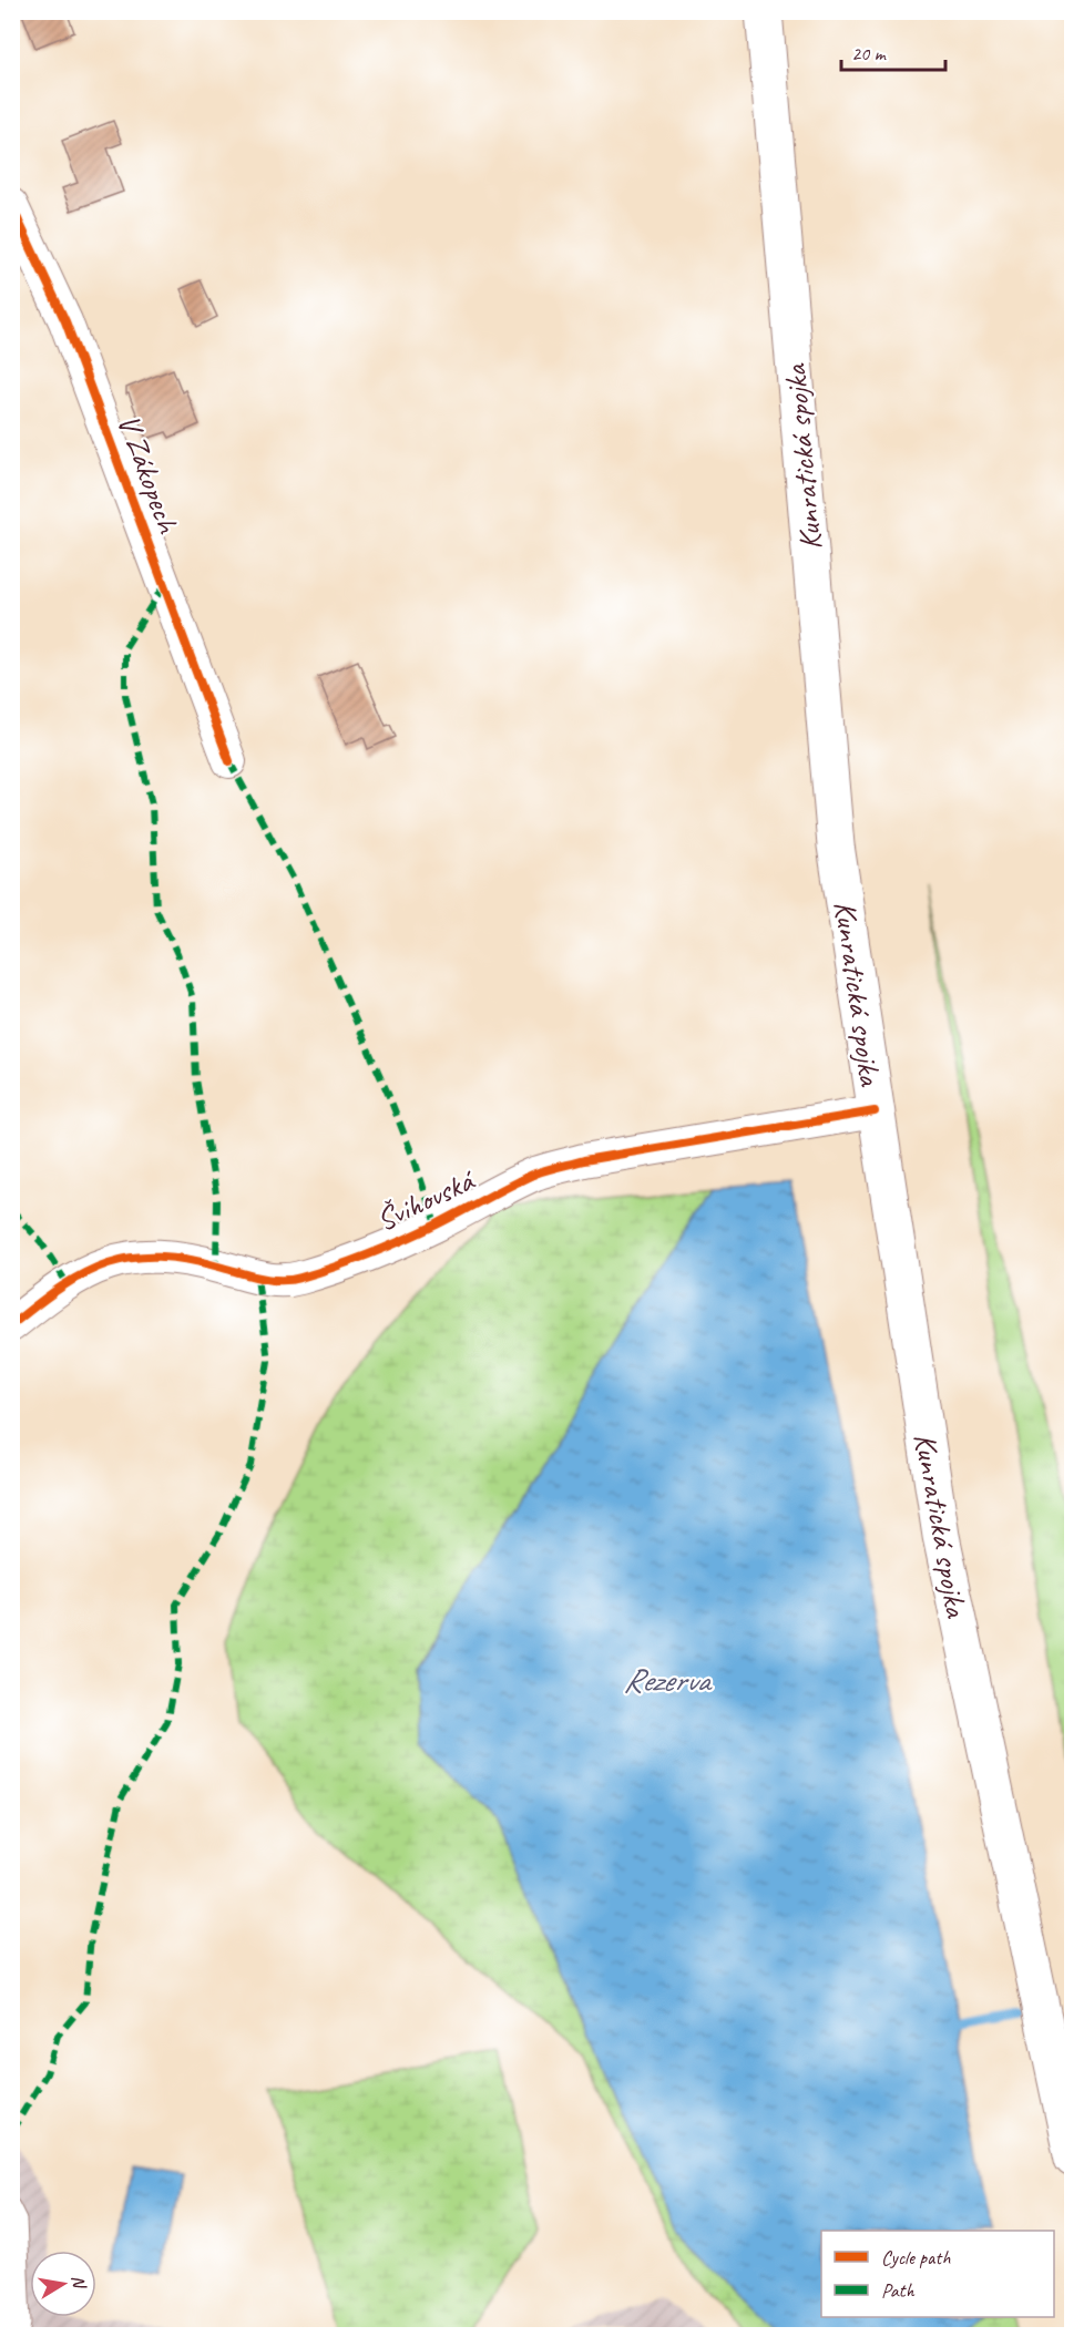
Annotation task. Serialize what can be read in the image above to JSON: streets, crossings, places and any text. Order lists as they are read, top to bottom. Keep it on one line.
{"streets":{"main road":["Kunratická spojka"],"street":["V Zákopech","Švihovská"]},"crossings":[["Kunratická spojka","Švihovská"]],"water":["Rezerva"],"legend":["Cycle path","Path"],"scale_bar":"20 m","north":"right"}
